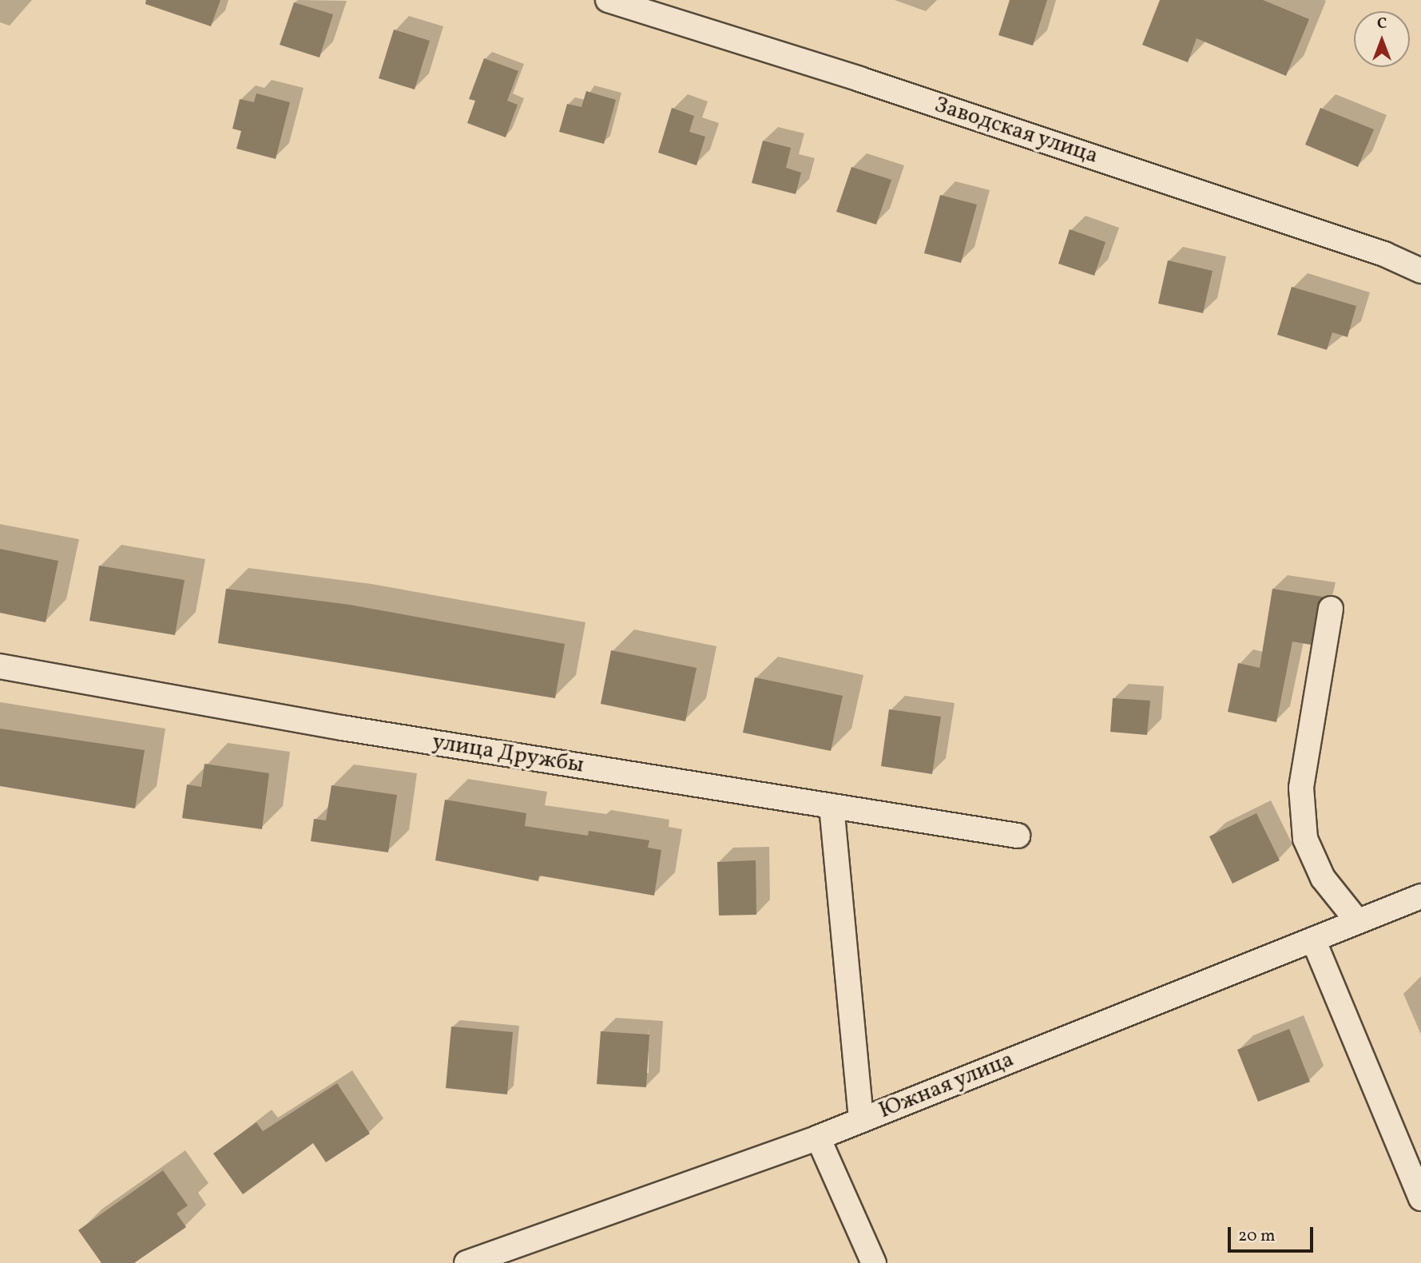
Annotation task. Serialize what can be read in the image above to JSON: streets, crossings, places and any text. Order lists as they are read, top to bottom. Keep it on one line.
{"streets":{"street":["Заводская улица","улица Дружбы","Южная улица"]},"scale_bar":"20 m","north":"top"}
